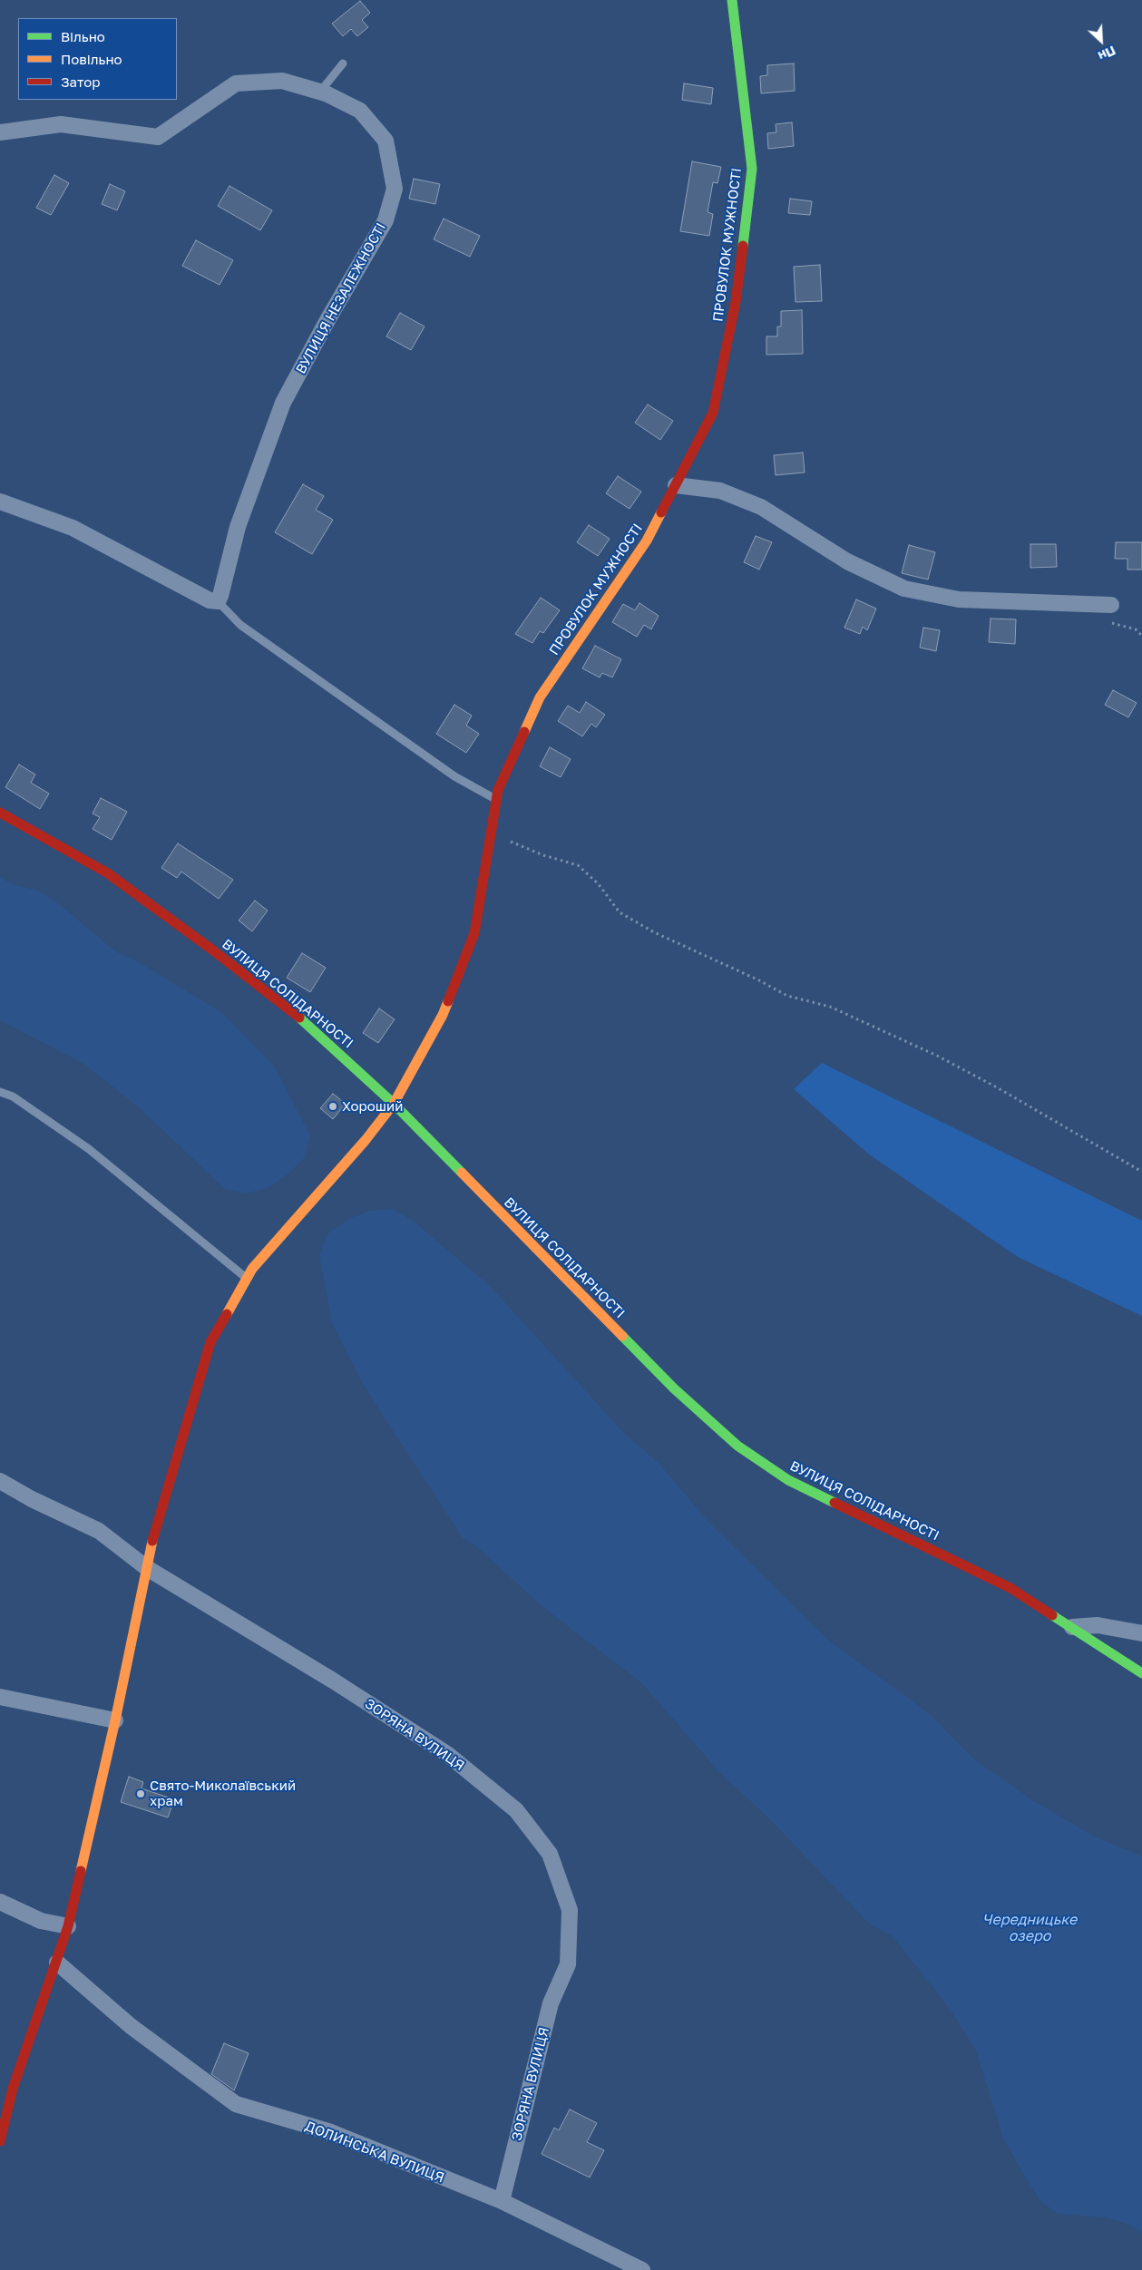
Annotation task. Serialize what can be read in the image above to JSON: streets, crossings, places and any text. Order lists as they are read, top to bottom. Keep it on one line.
{"streets":{"street":["ПРОВУЛОК МУЖНОСТІ","ВУЛИЦЯ НЕЗАЛЕЖНОСТІ","ВУЛИЦЯ СОЛІДАРНОСТІ","ЗОРЯНА ВУЛИЦЯ","ДОЛИНСЬКА ВУЛИЦЯ"]},"crossings":[["ПРОВУЛОК МУЖНОСТІ","ВУЛИЦЯ СОЛІДАРНОСТІ"],["ПРОВУЛОК МУЖНОСТІ","ЗОРЯНА ВУЛИЦЯ"],["ПРОВУЛОК МУЖНОСТІ","ДОЛИНСЬКА ВУЛИЦЯ"],["ЗОРЯНА ВУЛИЦЯ","ДОЛИНСЬКА ВУЛИЦЯ"]],"water":["Чередницьке озеро"],"places":["Хороший","Свято-Миколаївський храм"],"legend":["Вільно","Повільно","Затор"],"north":"bottom right"}
